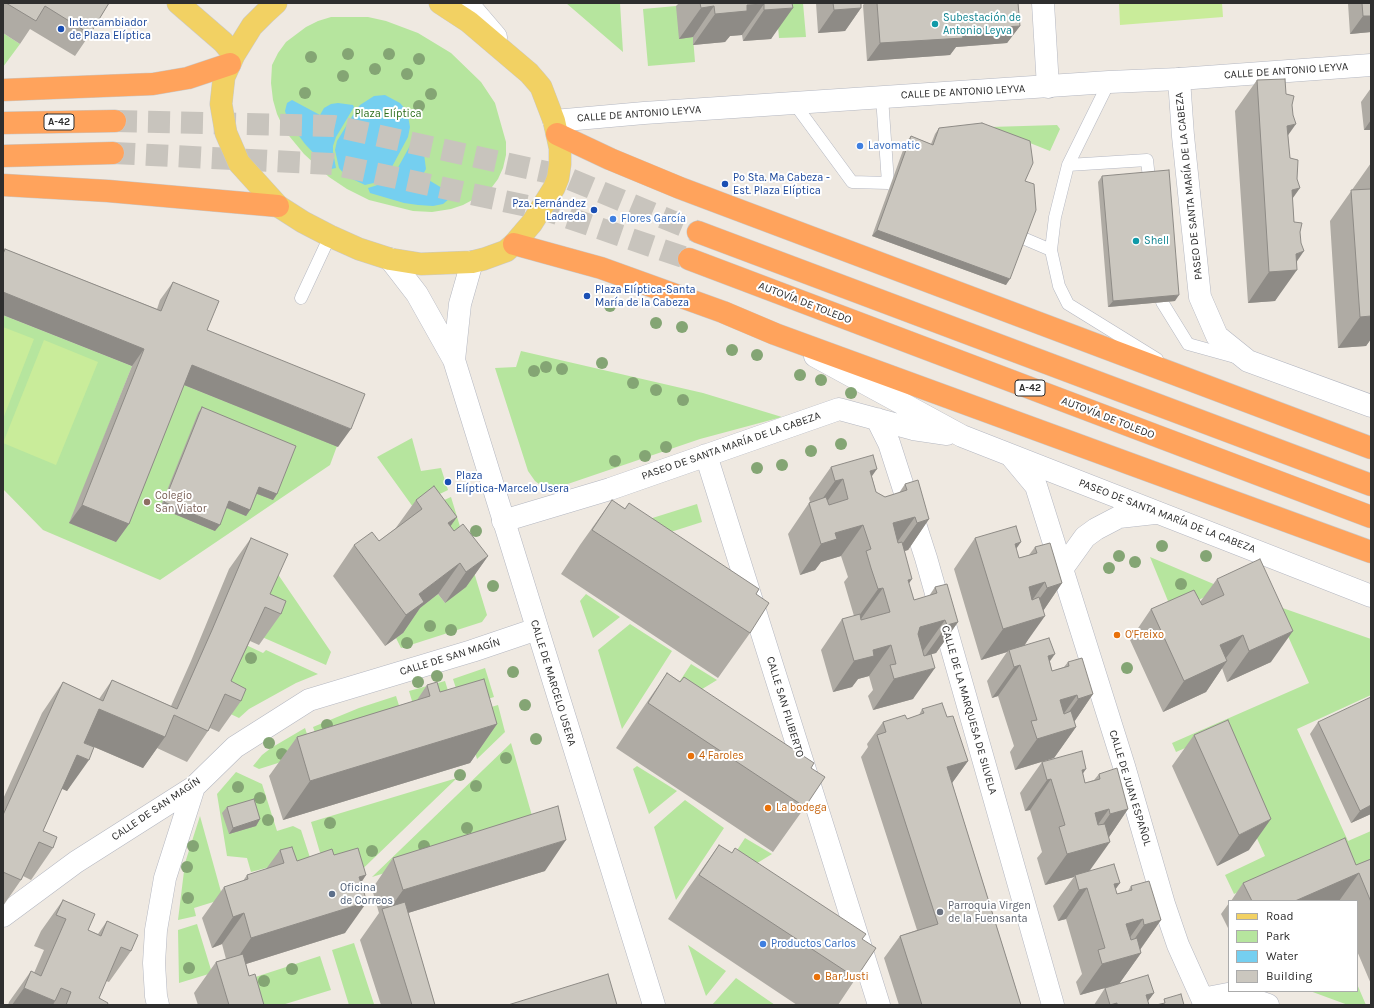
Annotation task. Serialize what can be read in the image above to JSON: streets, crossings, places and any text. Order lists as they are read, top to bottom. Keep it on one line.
{"streets":{"highway":["A-42","AUTOVÍA DE TOLEDO"],"street":["CALLE DE ANTONIO LEYVA","PASEO DE SANTA MARÍA DE LA CABEZA","CALLE DE SAN MAGÍN","CALLE DE MARCELO USERA","CALLE SAN FILIBERTO","CALLE DE LA MARQUESA DE SILVELA","CALLE DE JUAN ESPAÑOL"]},"crossings":[["CALLE DE ANTONIO LEYVA","PASEO DE SANTA MARÍA DE LA CABEZA"],["PASEO DE SANTA MARÍA DE LA CABEZA","CALLE DE MARCELO USERA"],["PASEO DE SANTA MARÍA DE LA CABEZA","CALLE SAN FILIBERTO"],["PASEO DE SANTA MARÍA DE LA CABEZA","CALLE DE LA MARQUESA DE SILVELA"],["PASEO DE SANTA MARÍA DE LA CABEZA","CALLE DE JUAN ESPAÑOL"],["CALLE DE SAN MAGÍN","CALLE DE MARCELO USERA"]],"parks":["Plaza Elíptica"],"places":["Subestación de Antonio Leyva","Intercambiador de Plaza Elíptica","Lavomatic","Pº Sta. Mª Cabeza - Est. Plaza Elíptica","Pza. Fernández Ladreda","Flores García","Shell","Plaza Elíptica-Santa María de la Cabeza","Plaza Elíptica-Marcelo Usera","Colegio San Viator","O'Freixo","4 Faroles","La bodega","Oficina de Correos","Parroquia Virgen de la Fuensanta","Productos Carlos","Bar Justi"],"legend":["Road","Park","Water","Building"]}
